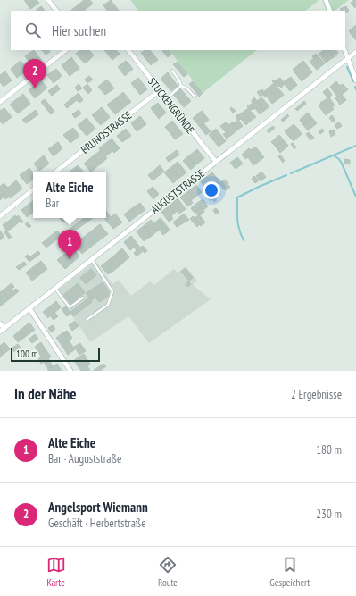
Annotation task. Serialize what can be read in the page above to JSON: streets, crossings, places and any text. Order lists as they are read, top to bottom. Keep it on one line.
{"streets":{"street":["STUCKENGRÜNDE","BRUNOSTRASSE","AUGUSTSTRASSE"]},"crossings":[["STUCKENGRÜNDE","BRUNOSTRASSE"],["STUCKENGRÜNDE","AUGUSTSTRASSE"]],"scale_bar":"100 m","page":{"search":"Hier suchen","pins":["2","1"],"popup":["Alte Eiche","Bar"],"scale":"100 m","heading":["In der Nähe","2 Ergebnisse"],"list":[{"mark":"1","name":"Alte Eiche","note":"Bar · Auguststraße","value":"180 m"},{"mark":"2","name":"Angelsport Wiemann","note":"Geschäft · Herbertstraße","value":"230 m"}],"nav":["Karte","Route","Gespeichert"]}}
